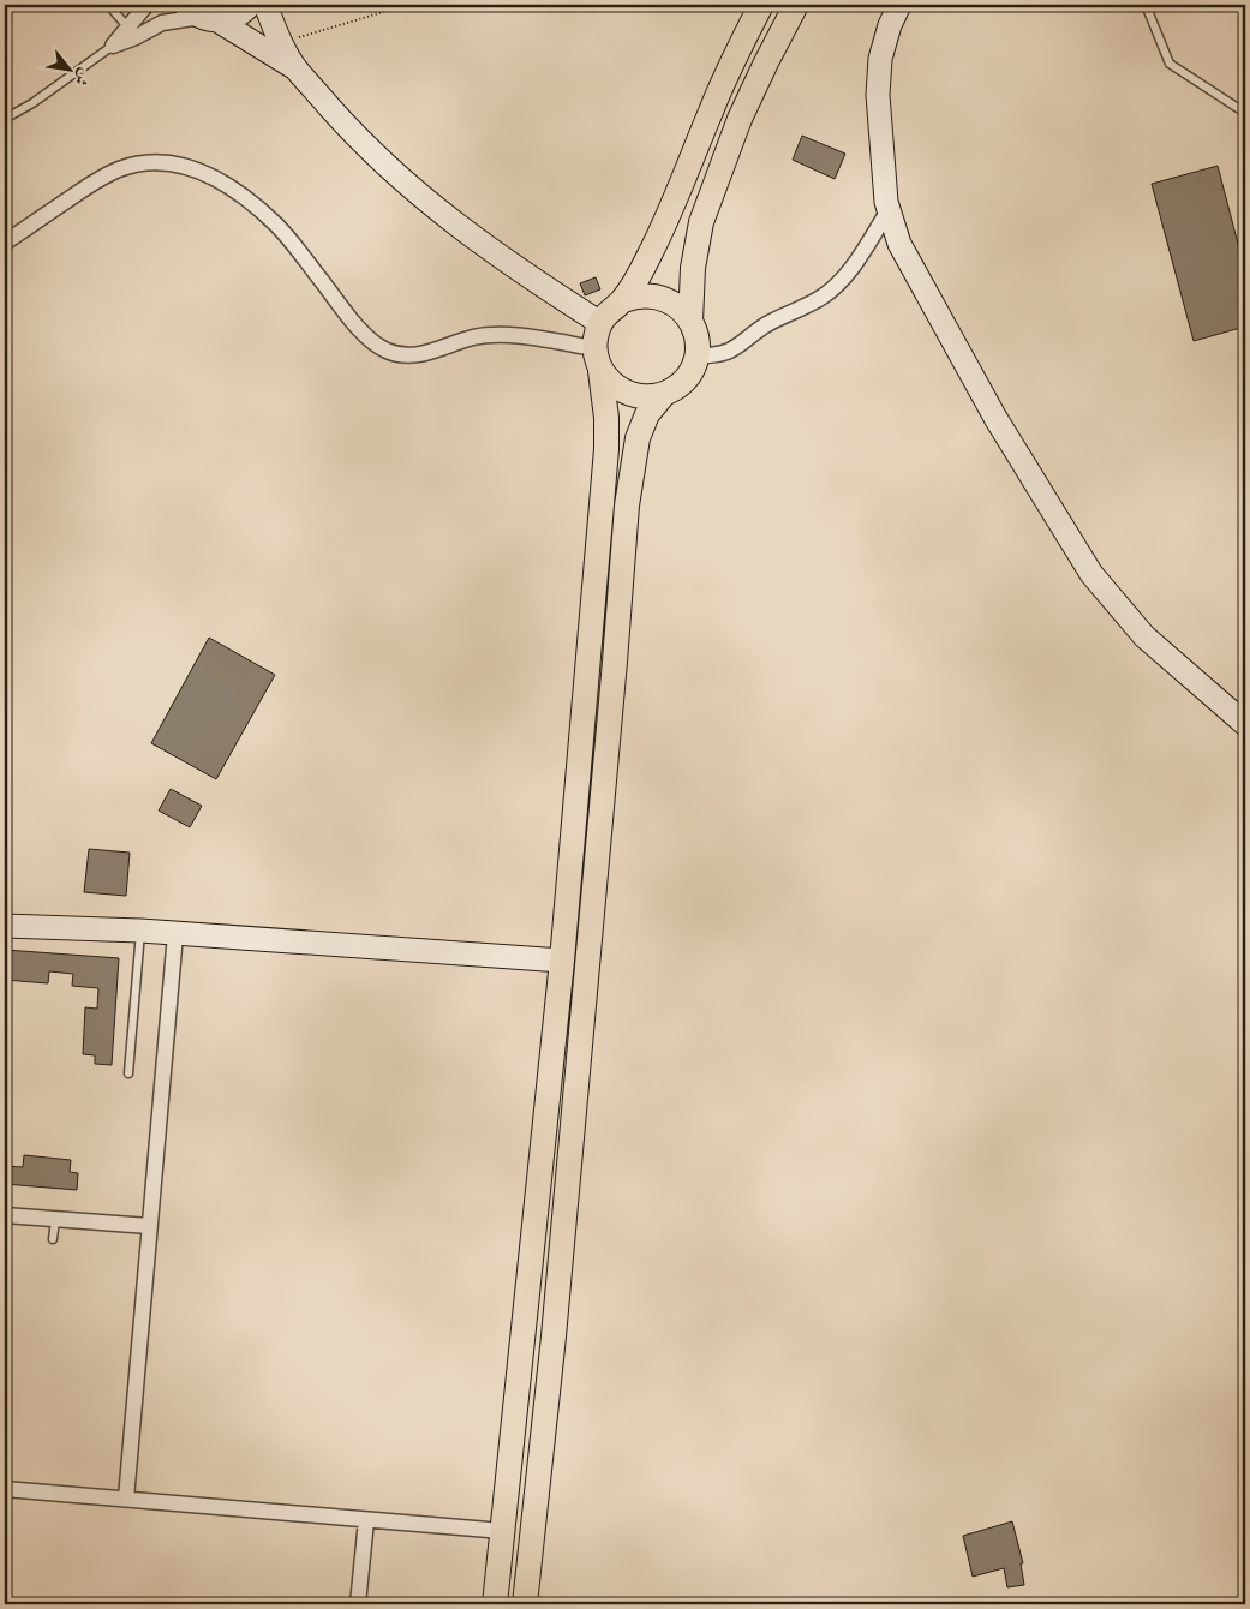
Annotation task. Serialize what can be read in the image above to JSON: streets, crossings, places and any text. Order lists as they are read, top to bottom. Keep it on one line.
{"north":"bottom right"}
